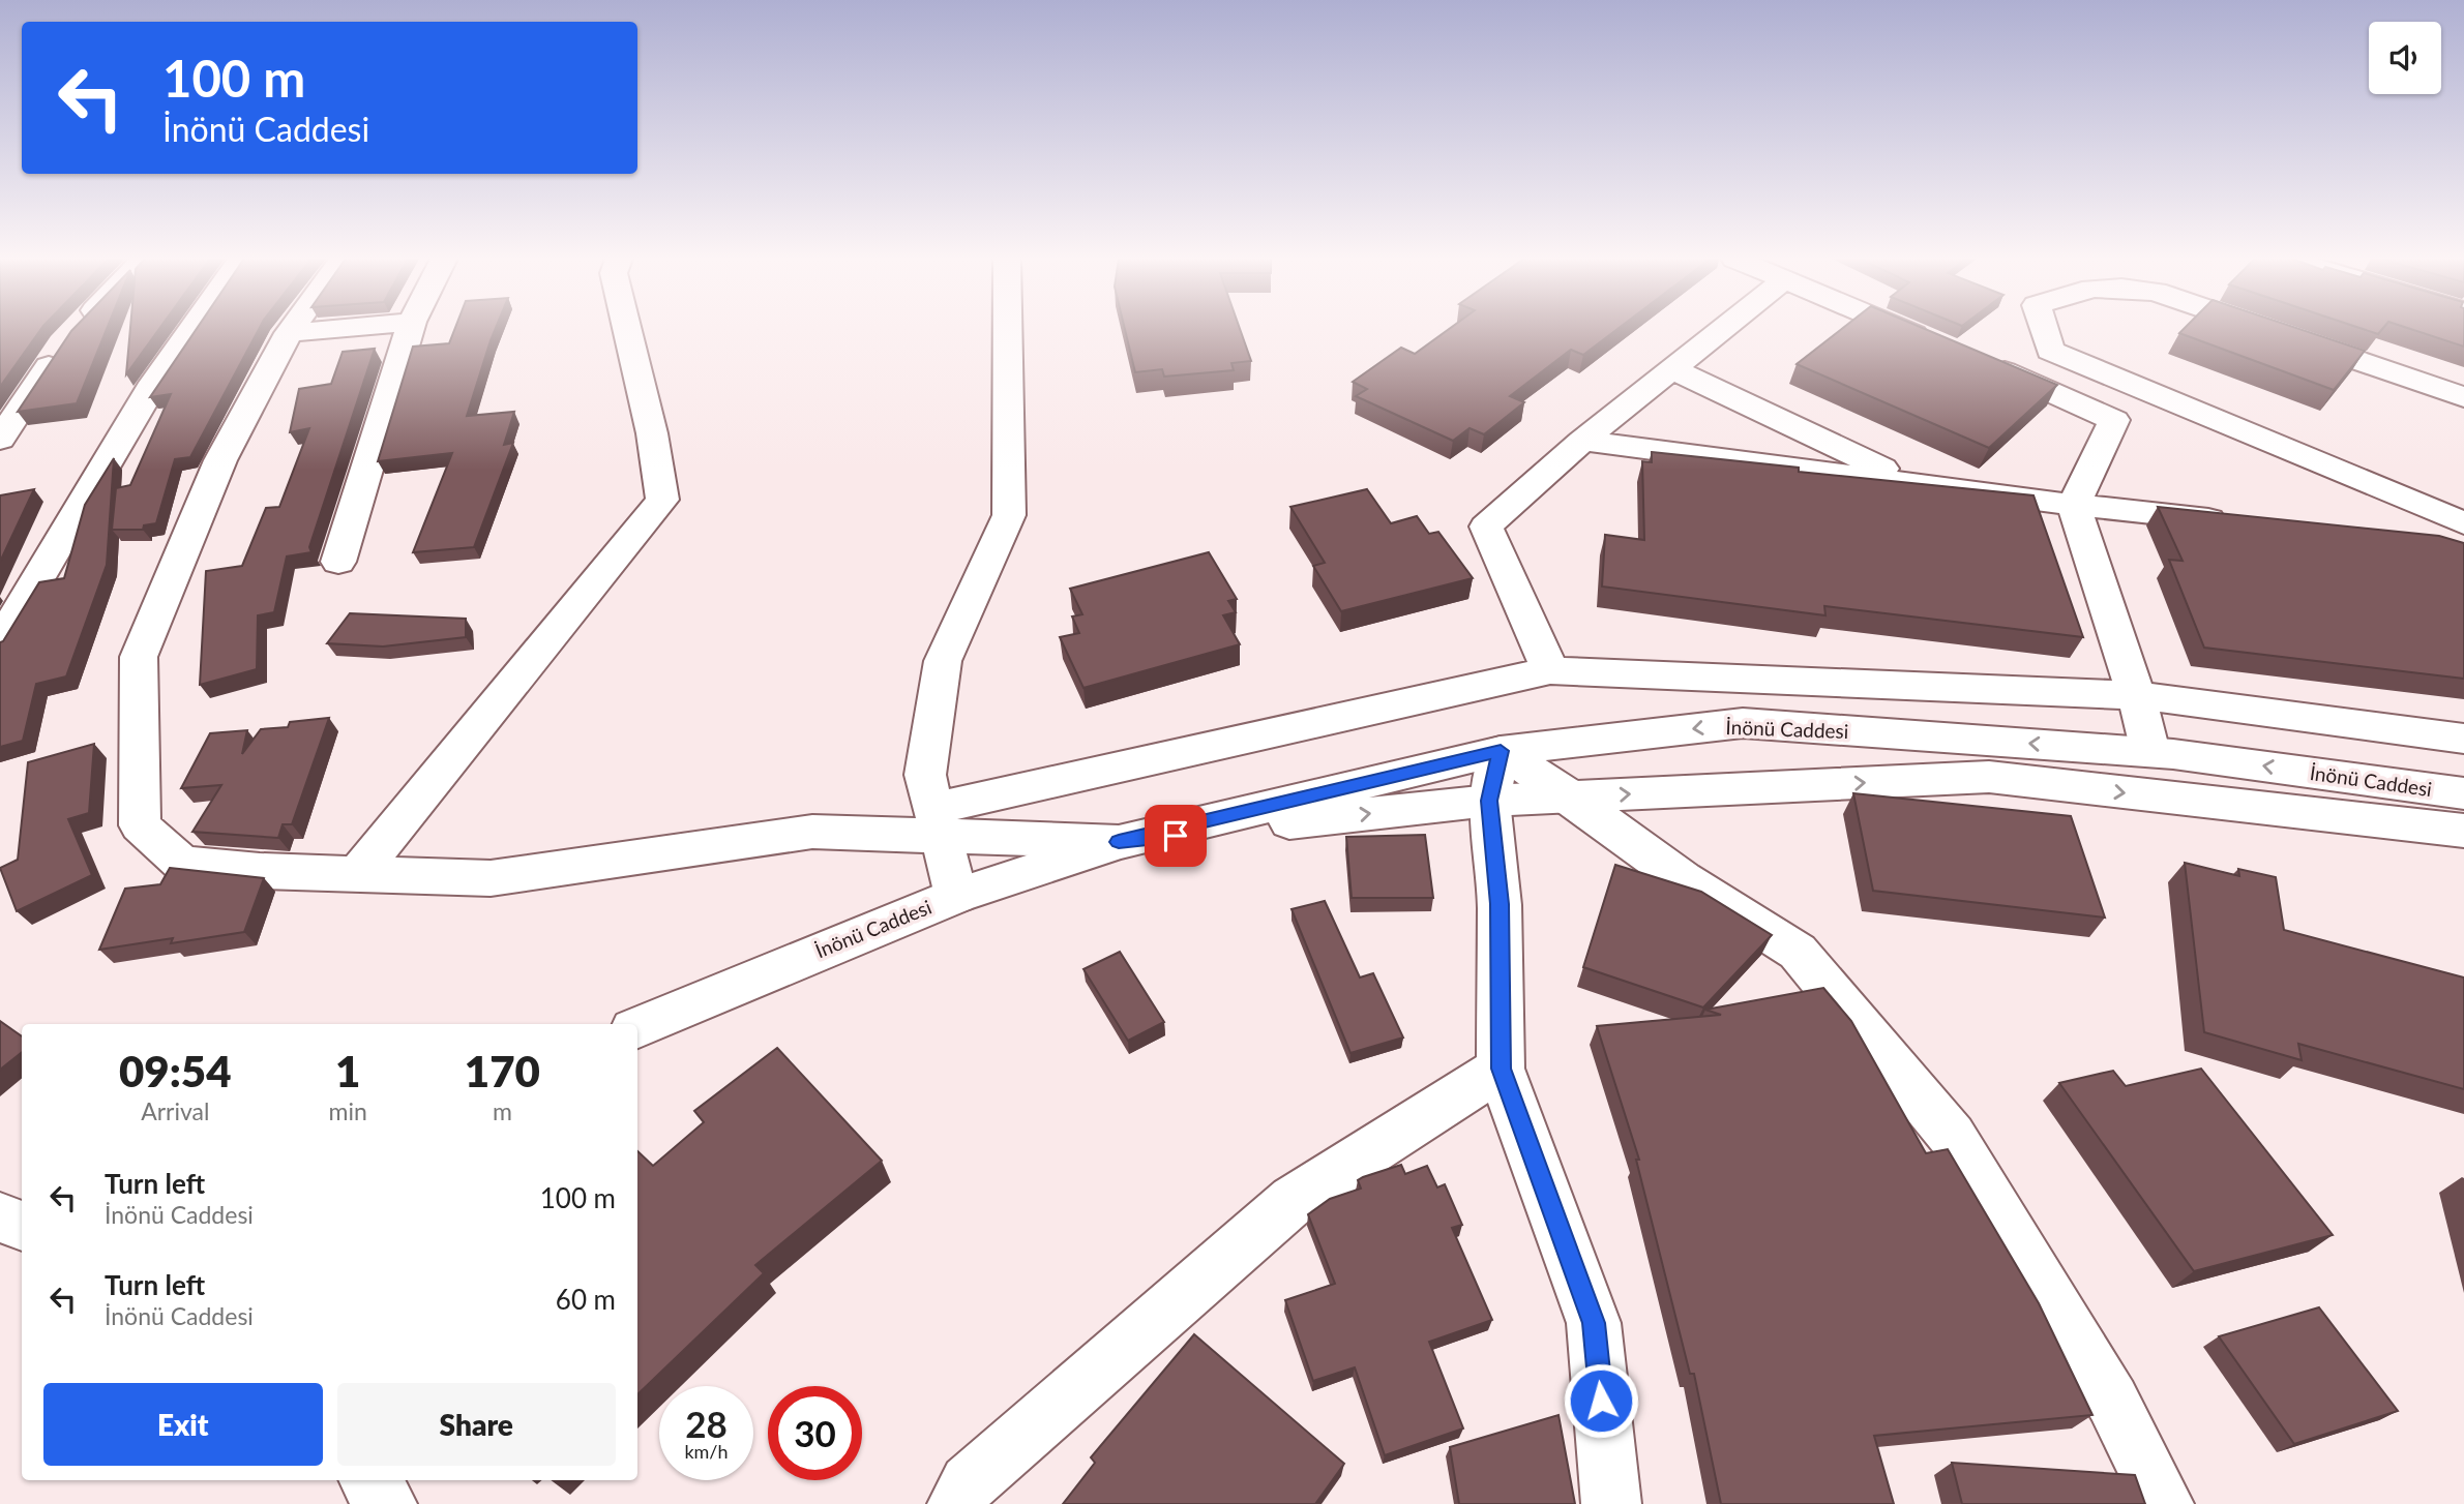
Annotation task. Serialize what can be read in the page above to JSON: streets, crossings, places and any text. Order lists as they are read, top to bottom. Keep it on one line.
{"streets":{"street":["İnönü Caddesi"]},"page":{"turn":["100 m","İnönü Caddesi"],"eta":["09:54","Arrival","1","min","170","m"],"list":[{"name":"Turn left","note":"İnönü Caddesi","value":"100 m"},{"name":"Turn left","note":"İnönü Caddesi","value":"60 m"}],"buttons":["Exit","Share"],"speed":"28 km/h","limit":"30"}}
